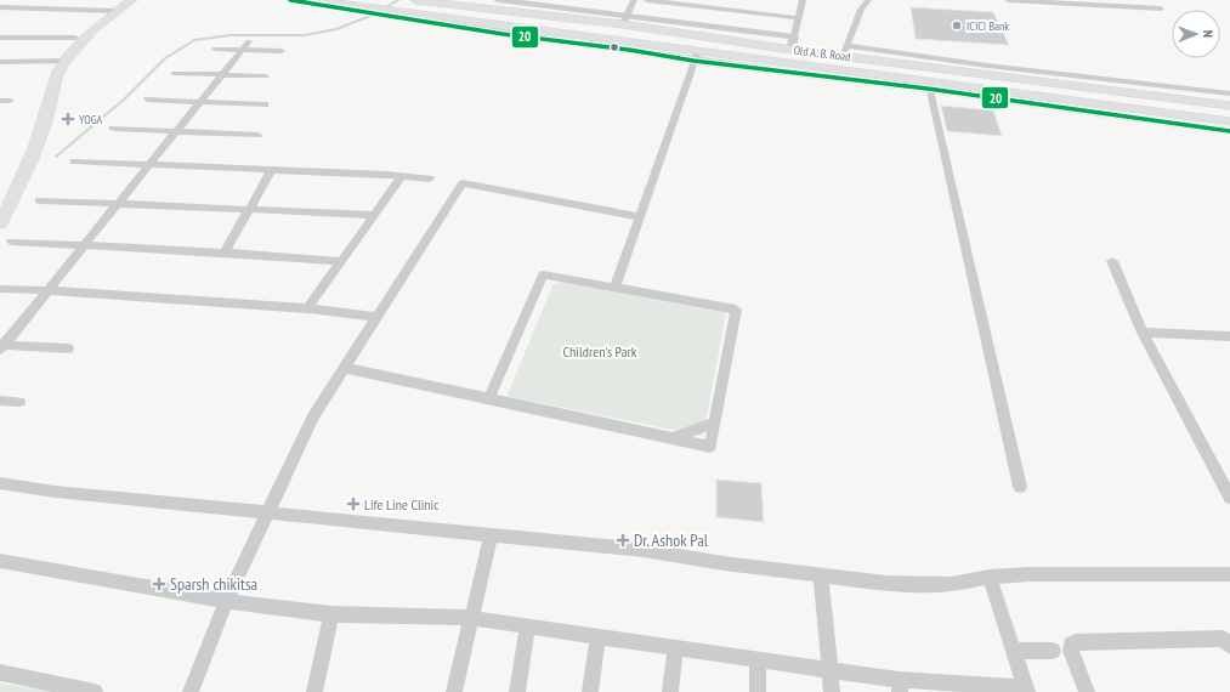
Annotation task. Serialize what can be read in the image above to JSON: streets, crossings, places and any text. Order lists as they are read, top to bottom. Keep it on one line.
{"streets":{"main road":["Old A. B. Road"]},"parks":["Children's Park"],"places":{"other":["ICICI Bank"],"health":["YOGA","Life Line Clinic","Dr. Ashok Pal","Sparsh chikitsa"]},"lines":["transit line 20"],"north":"right"}
